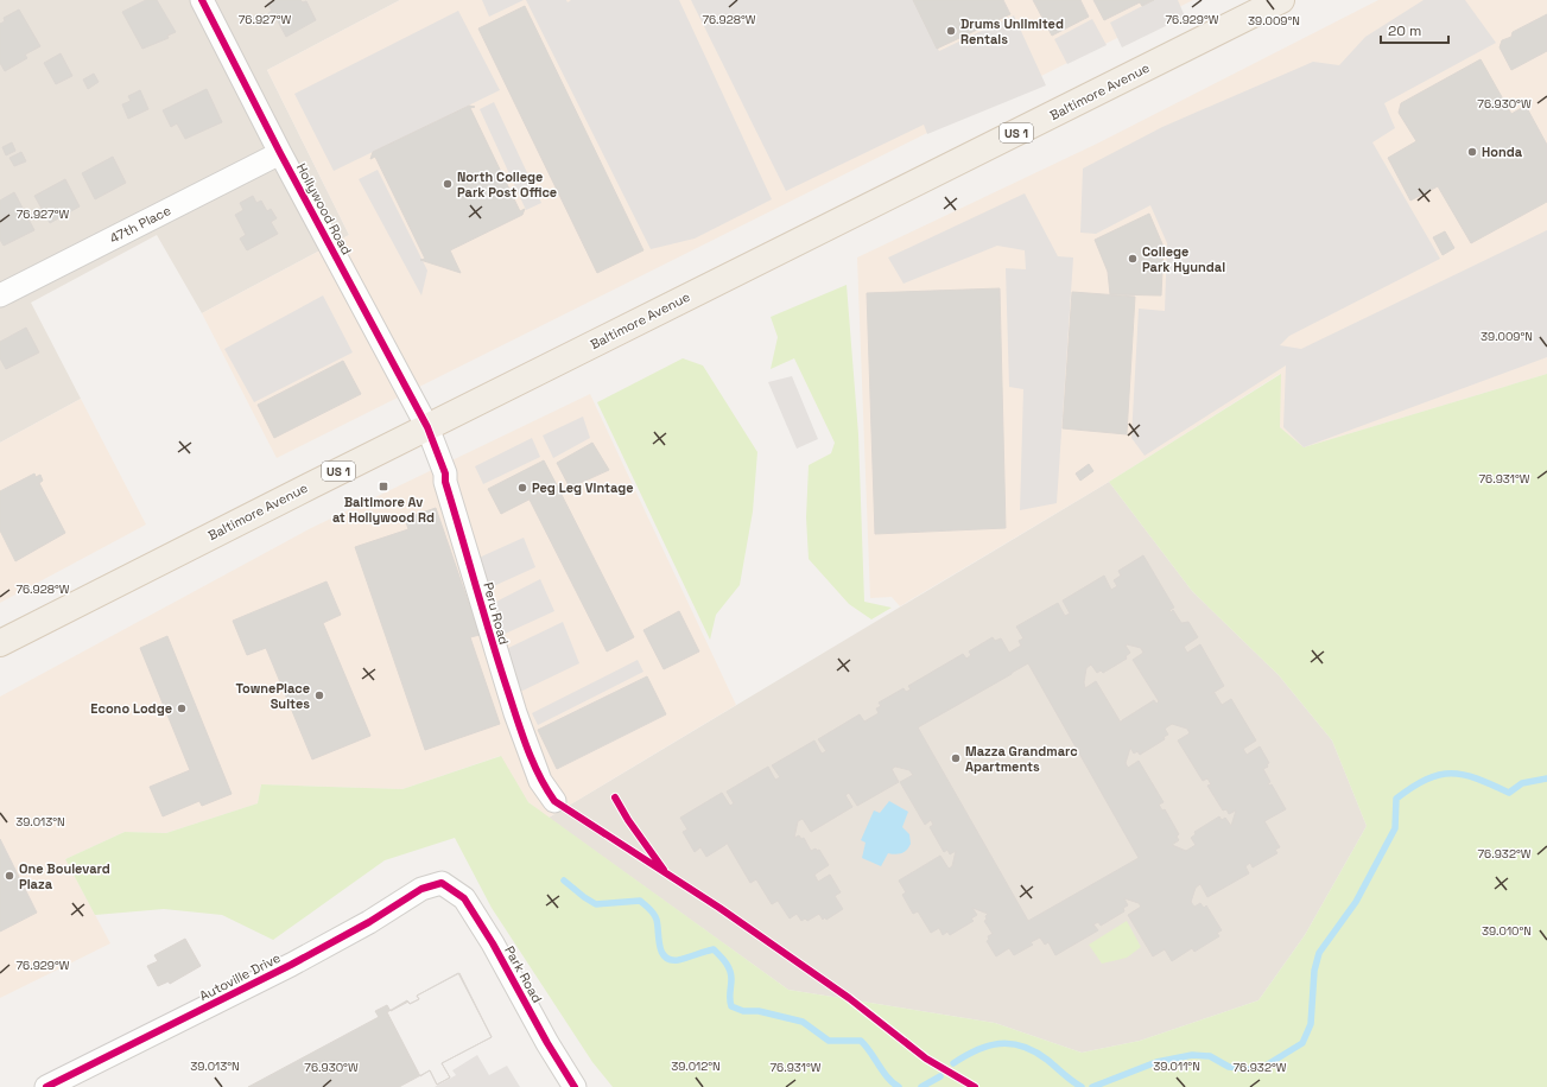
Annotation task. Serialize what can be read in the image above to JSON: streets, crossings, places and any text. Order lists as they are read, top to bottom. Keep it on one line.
{"streets":{"main road":["Baltimore Avenue","US 1"],"street":["Hollywood Road","47th Place","Peru Road","Park Road","Autoville Drive"]},"crossings":[["Baltimore Avenue","Hollywood Road"],["Baltimore Avenue","Peru Road"],["Hollywood Road","47th Place"],["Hollywood Road","Peru Road"],["Park Road","Autoville Drive"]],"places":{"other":["Drums Unlimited Rentals","Honda","North College Park Post Office","College Park Hyundai","Peg Leg Vintage","TownePlace Suites","Econo Lodge","Mazza Grandmarc Apartments","One Boulevard Plaza"],"transit":["Baltimore Av at Hollywood Rd"]},"scale_bar":"20 m","coordinates":["76.927°W","76.928°W","76.929°W","39.009°N","76.930°W","76.931°W","39.013°N","76.932°W","39.010°N","39.012°N","39.011°N"]}
